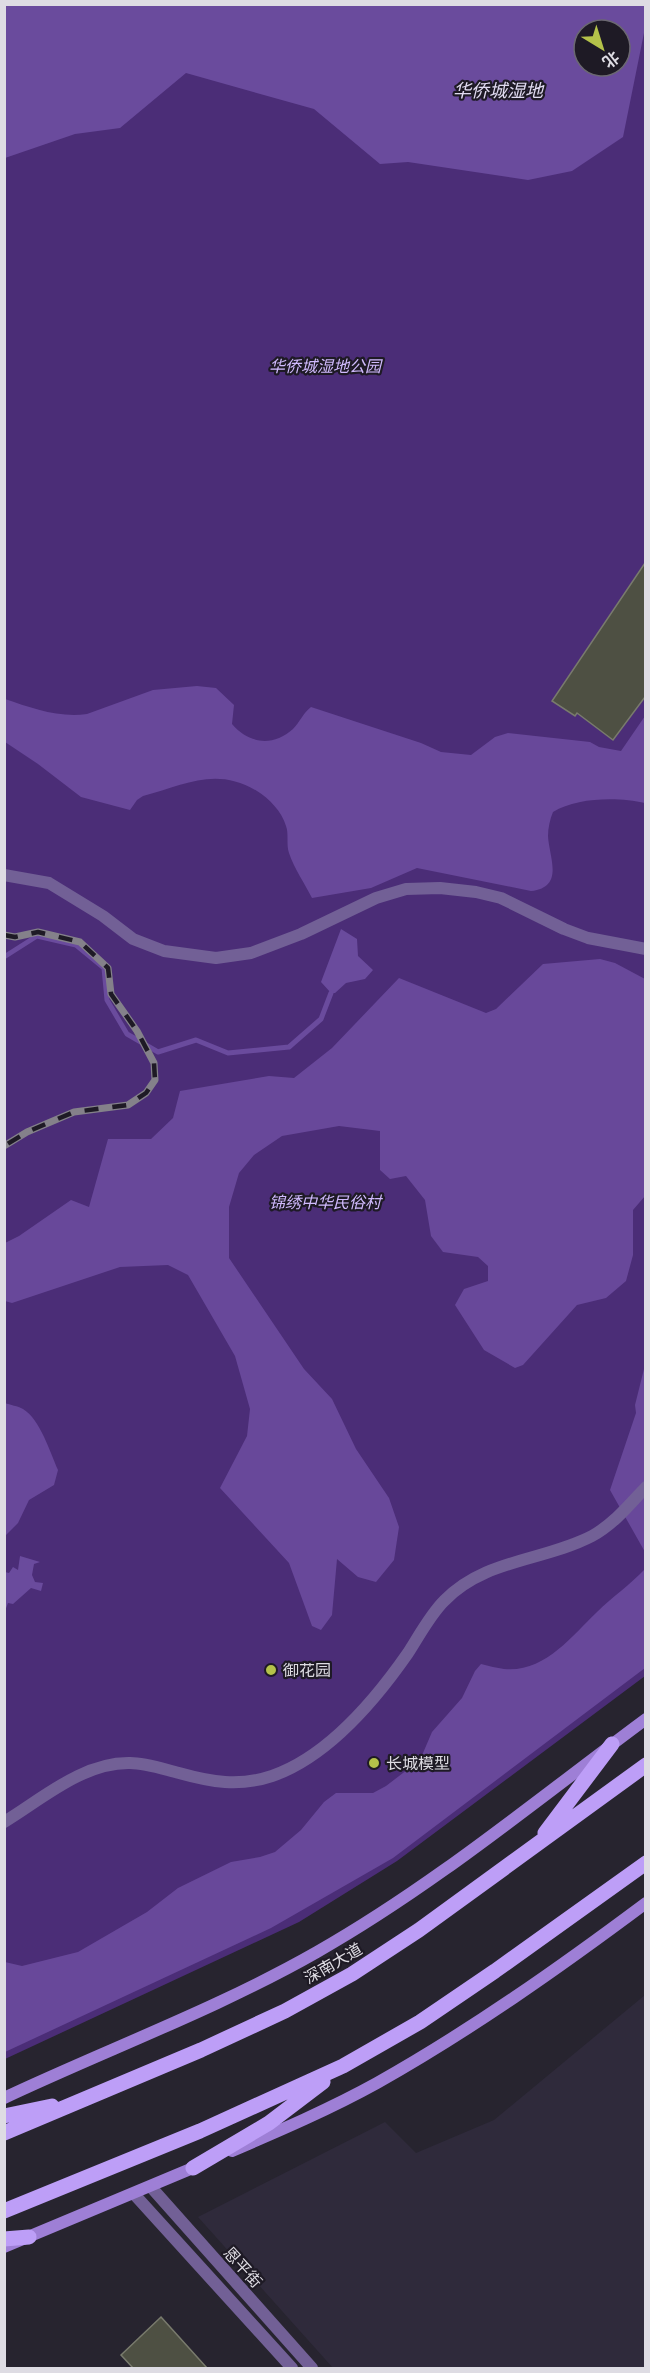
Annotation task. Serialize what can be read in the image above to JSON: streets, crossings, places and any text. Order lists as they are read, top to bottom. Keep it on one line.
{"streets":{"main road":["深南大道"],"street":["恩平街"]},"water":["华侨城湿地"],"parks":["华侨城湿地公园","锦绣中华民俗村"],"places":["御花园","长城模型"],"north":"bottom right"}
